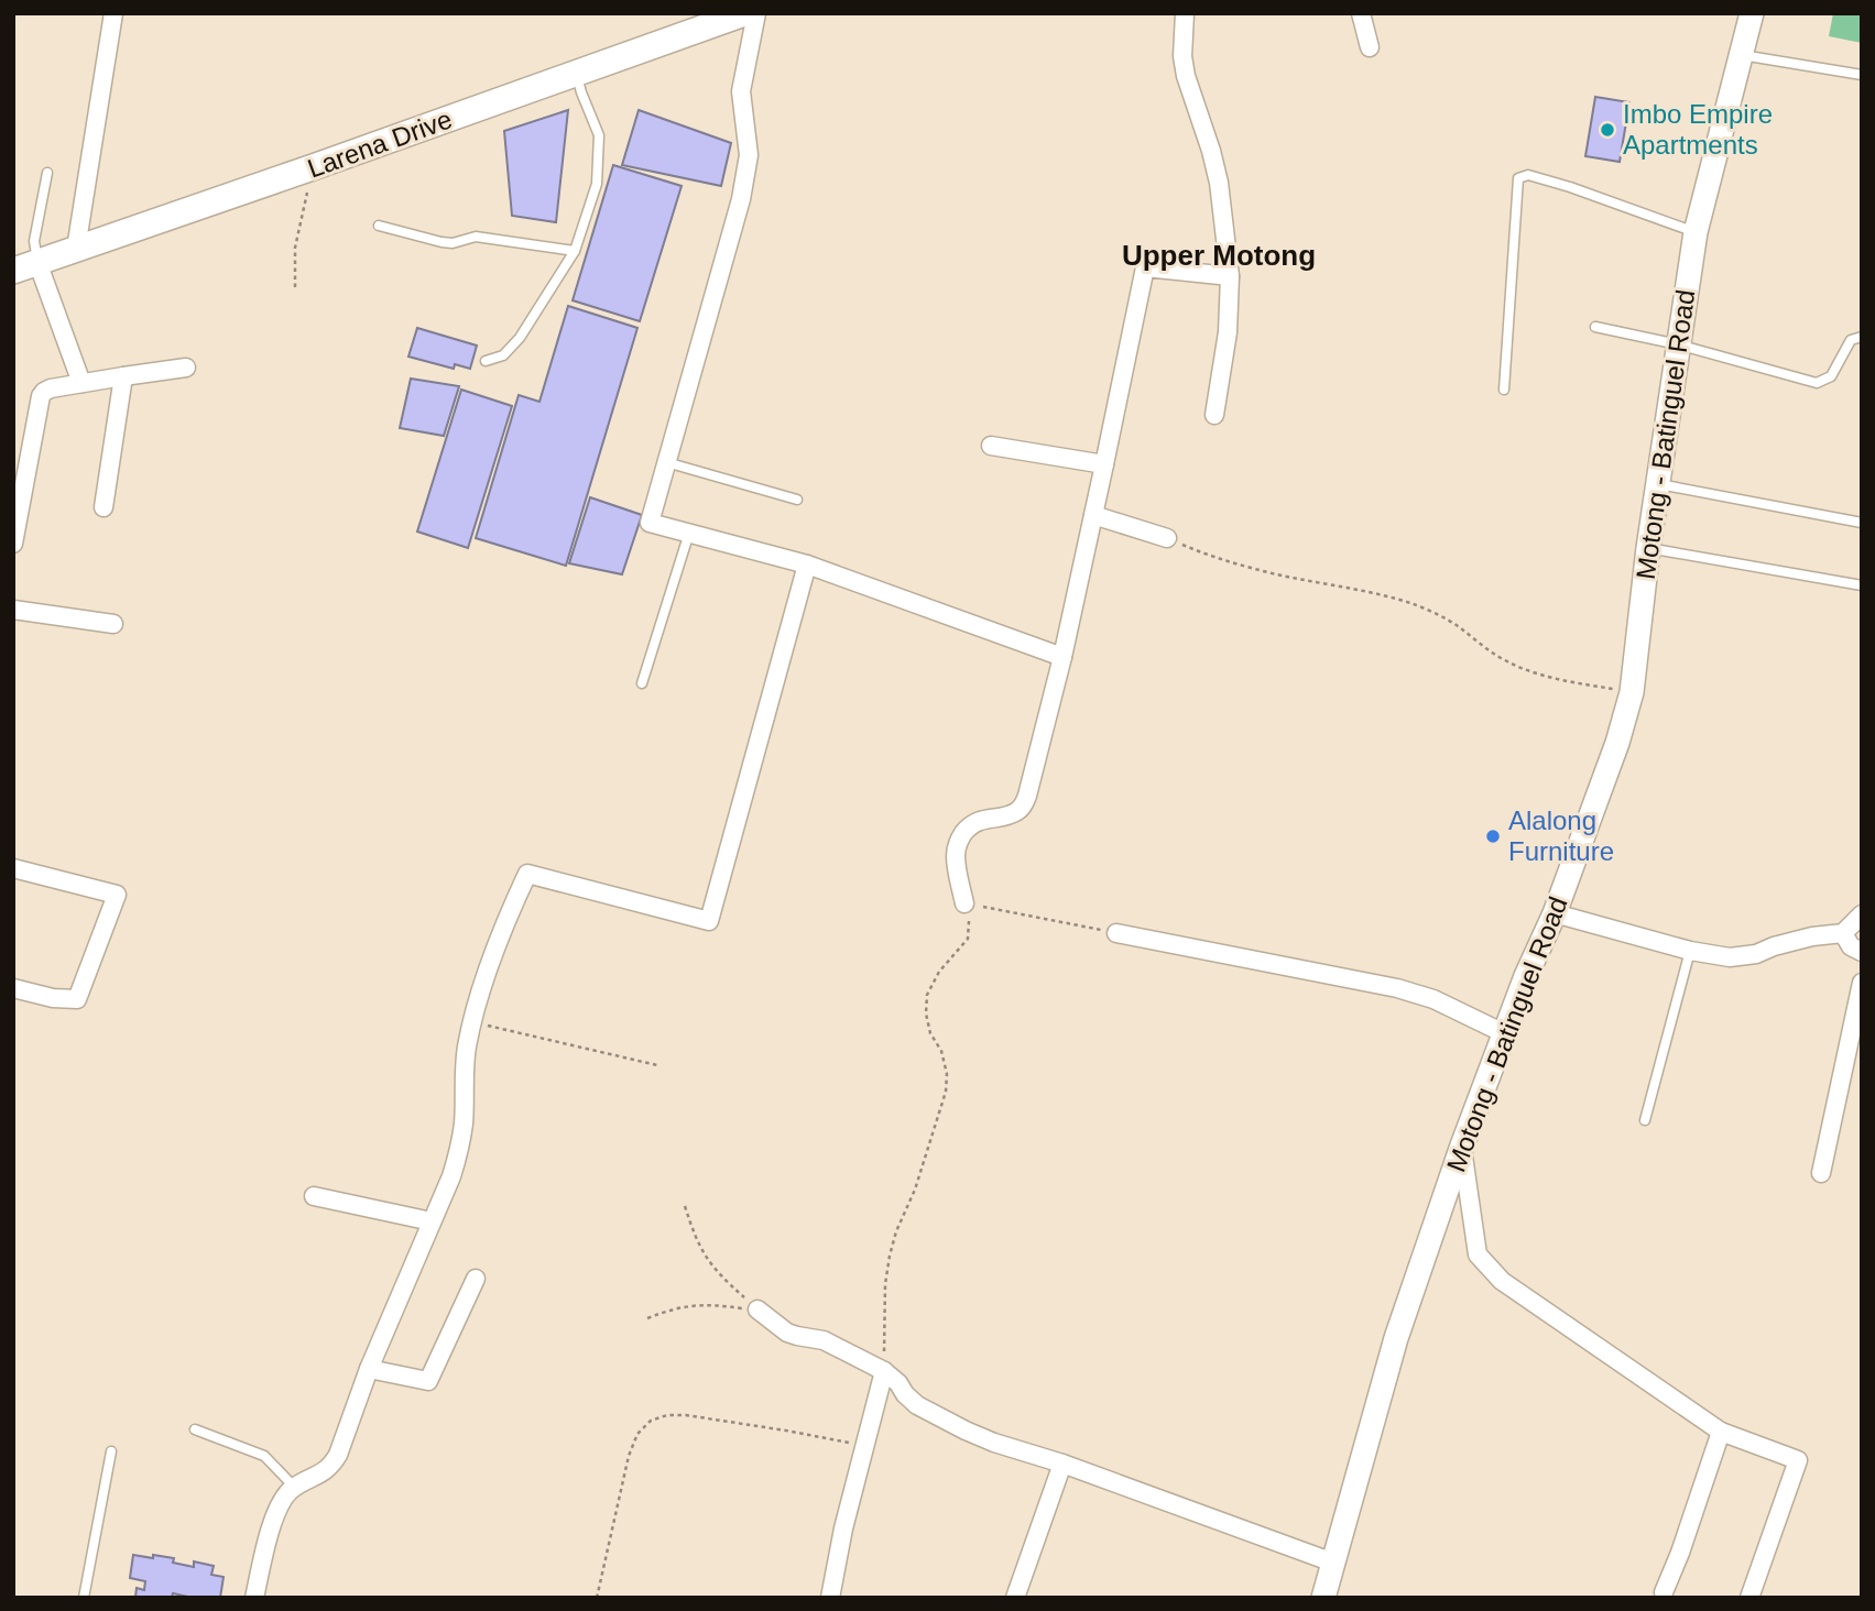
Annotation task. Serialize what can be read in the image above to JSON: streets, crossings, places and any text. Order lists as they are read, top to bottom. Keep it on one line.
{"streets":{"main road":["Larena Drive"],"street":["Motong - Batinguel Road"]},"districts":["Upper Motong"],"places":["Imbo Empire Apartments","Alalong Furniture"]}
